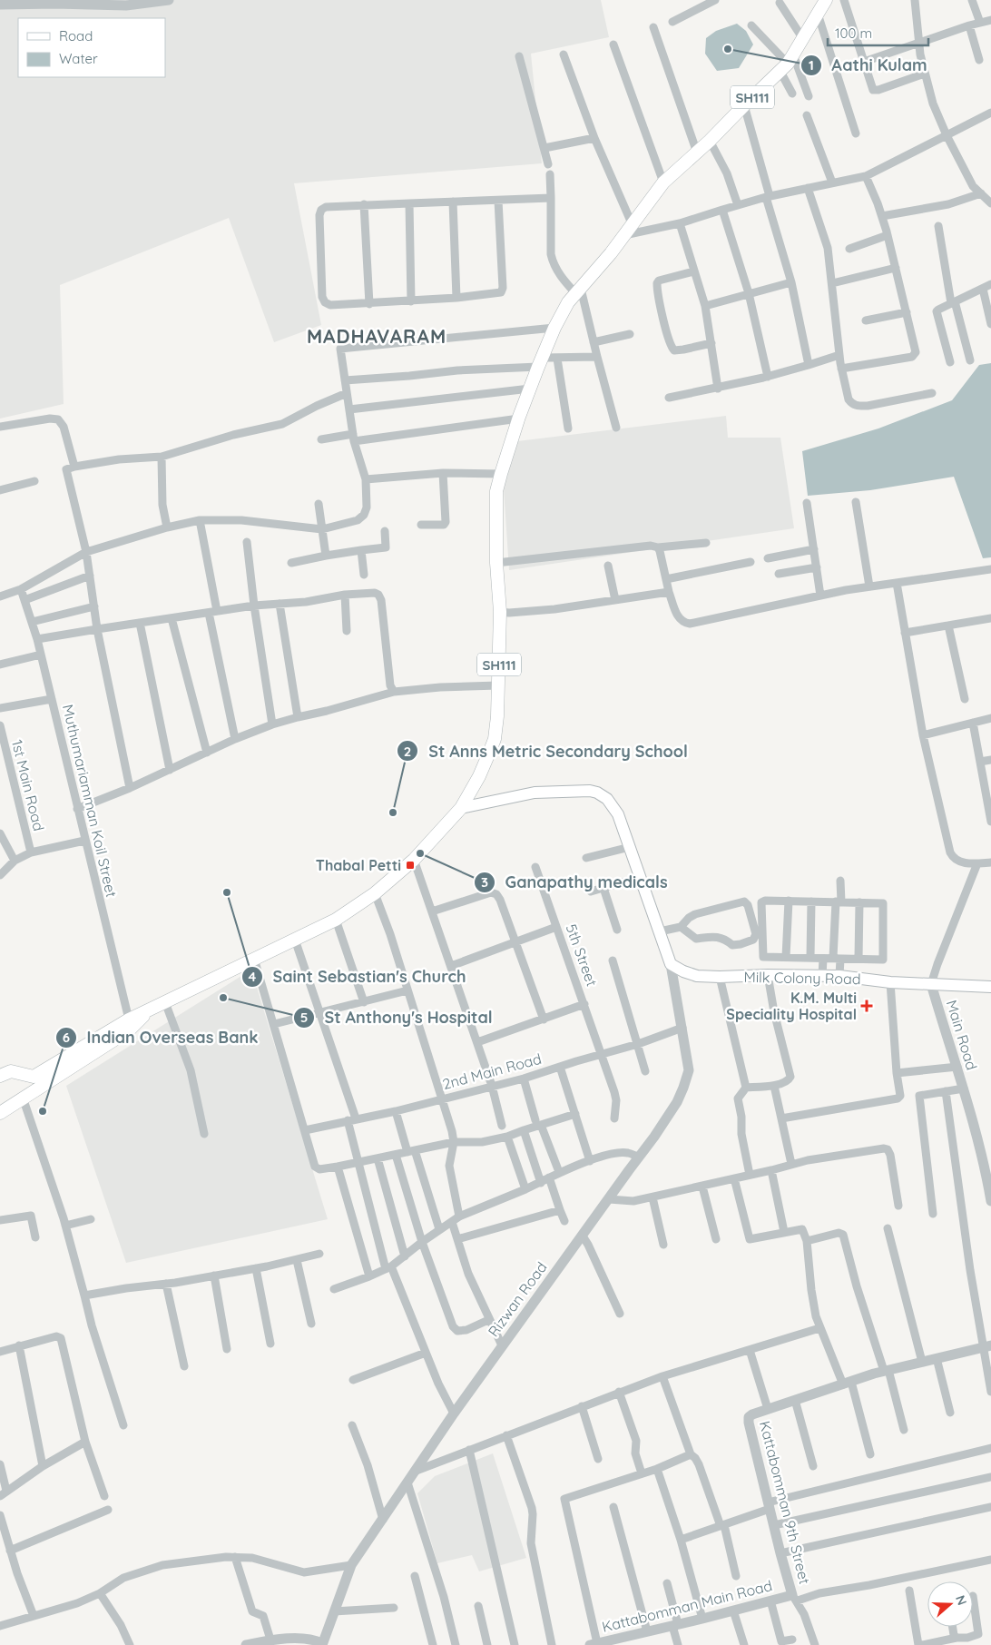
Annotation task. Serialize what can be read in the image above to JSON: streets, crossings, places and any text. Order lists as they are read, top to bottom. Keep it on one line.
{"streets":{"main road":["SH111","Milk Colony Road"],"street":["1st Main Road","Muthumariamman Koil Street","5th Street","Main Road","2nd Main Road","Rizwan Road","Kattabomman 9th Street","Kattabomman Main Road"]},"crossings":[["SH111","Muthumariamman Koil Street"],["5th Street","2nd Main Road"],["Milk Colony Road","Main Road"],["Milk Colony Road","Rizwan Road"],["2nd Main Road","Rizwan Road"],["Kattabomman 9th Street","Kattabomman Main Road"]],"districts":["MADHAVARAM"],"places":{"other":["Aathi Kulam","St Anns Metric Secondary School","Ganapathy medicals","Saint Sebastian's Church","St Anthony's Hospital","Indian Overseas Bank"],"transit":["Thabal Petti"],"health":["K.M. Multi Speciality Hospital"]},"legend":["Road","Water"],"scale_bar":"100 m","north":"right"}
